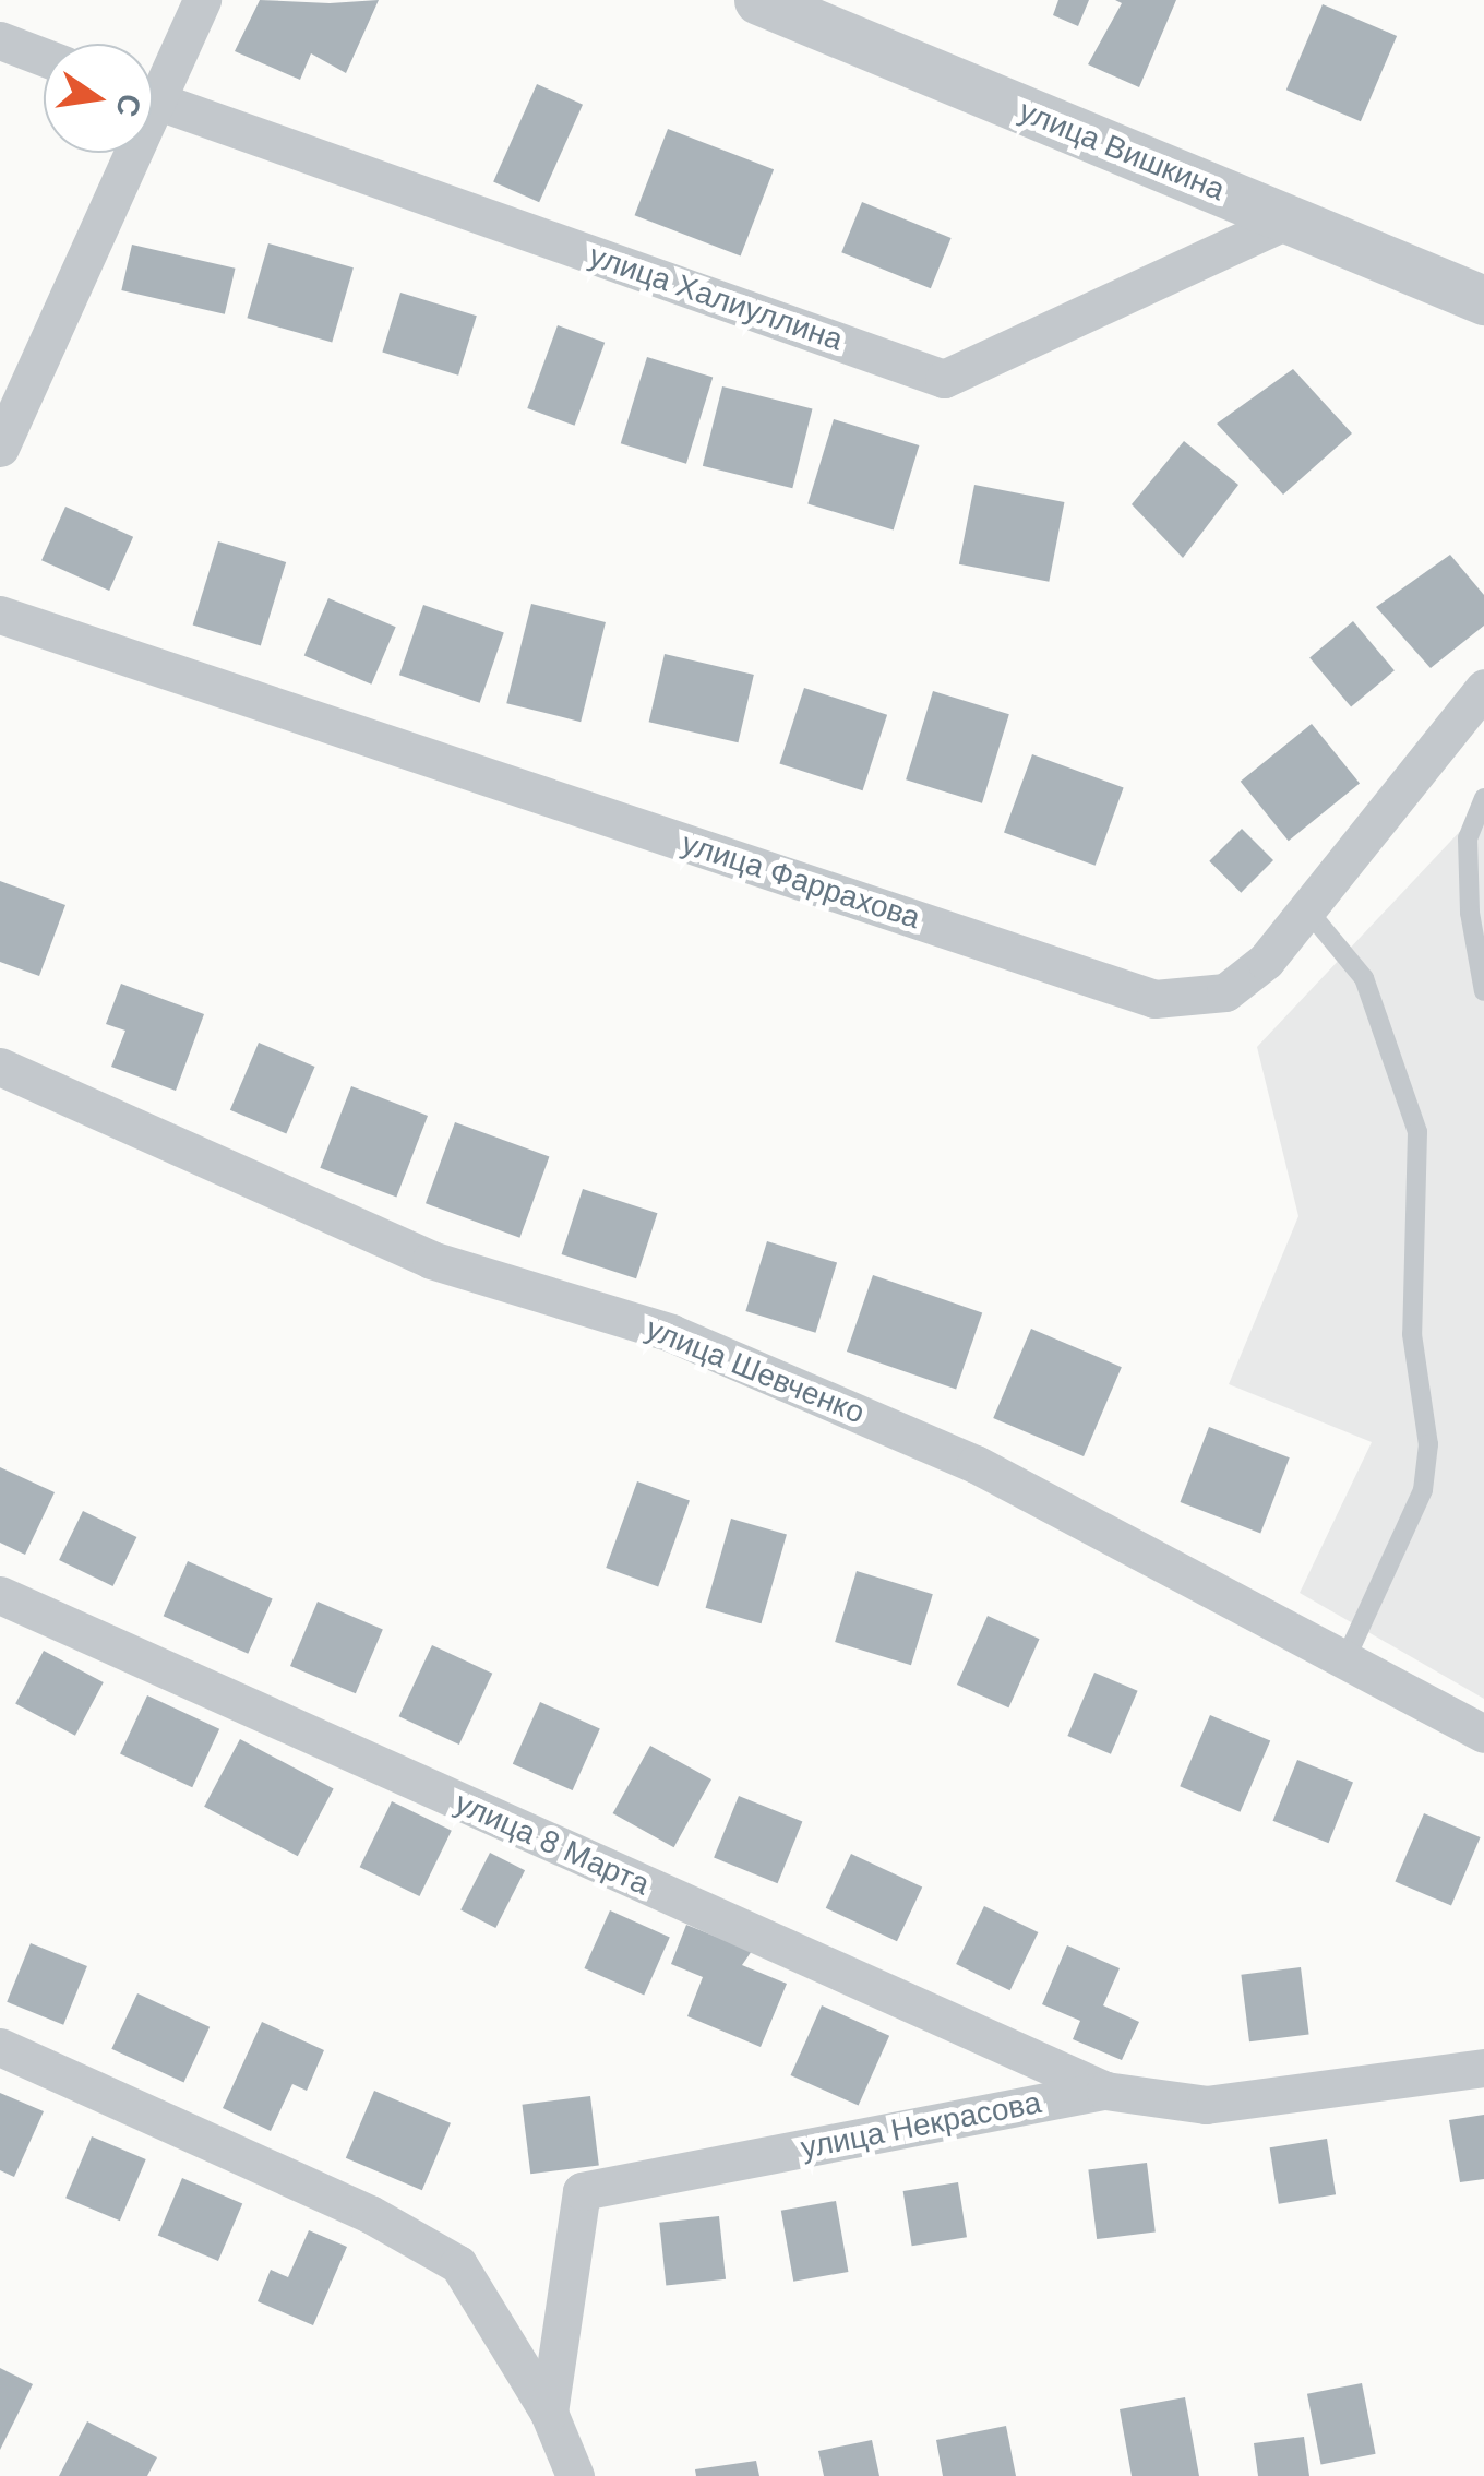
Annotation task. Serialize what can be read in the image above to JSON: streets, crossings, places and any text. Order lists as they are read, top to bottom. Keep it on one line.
{"streets":{"street":["улица Вишкина","улица Халиуллина","улица Фаррахова","улица Шевченко","улица 8 Марта","улица Некрасова"]},"crossings":[["улица Вишкина","улица Халиуллина"],["улица 8 Марта","улица Некрасова"]],"north":"right"}
